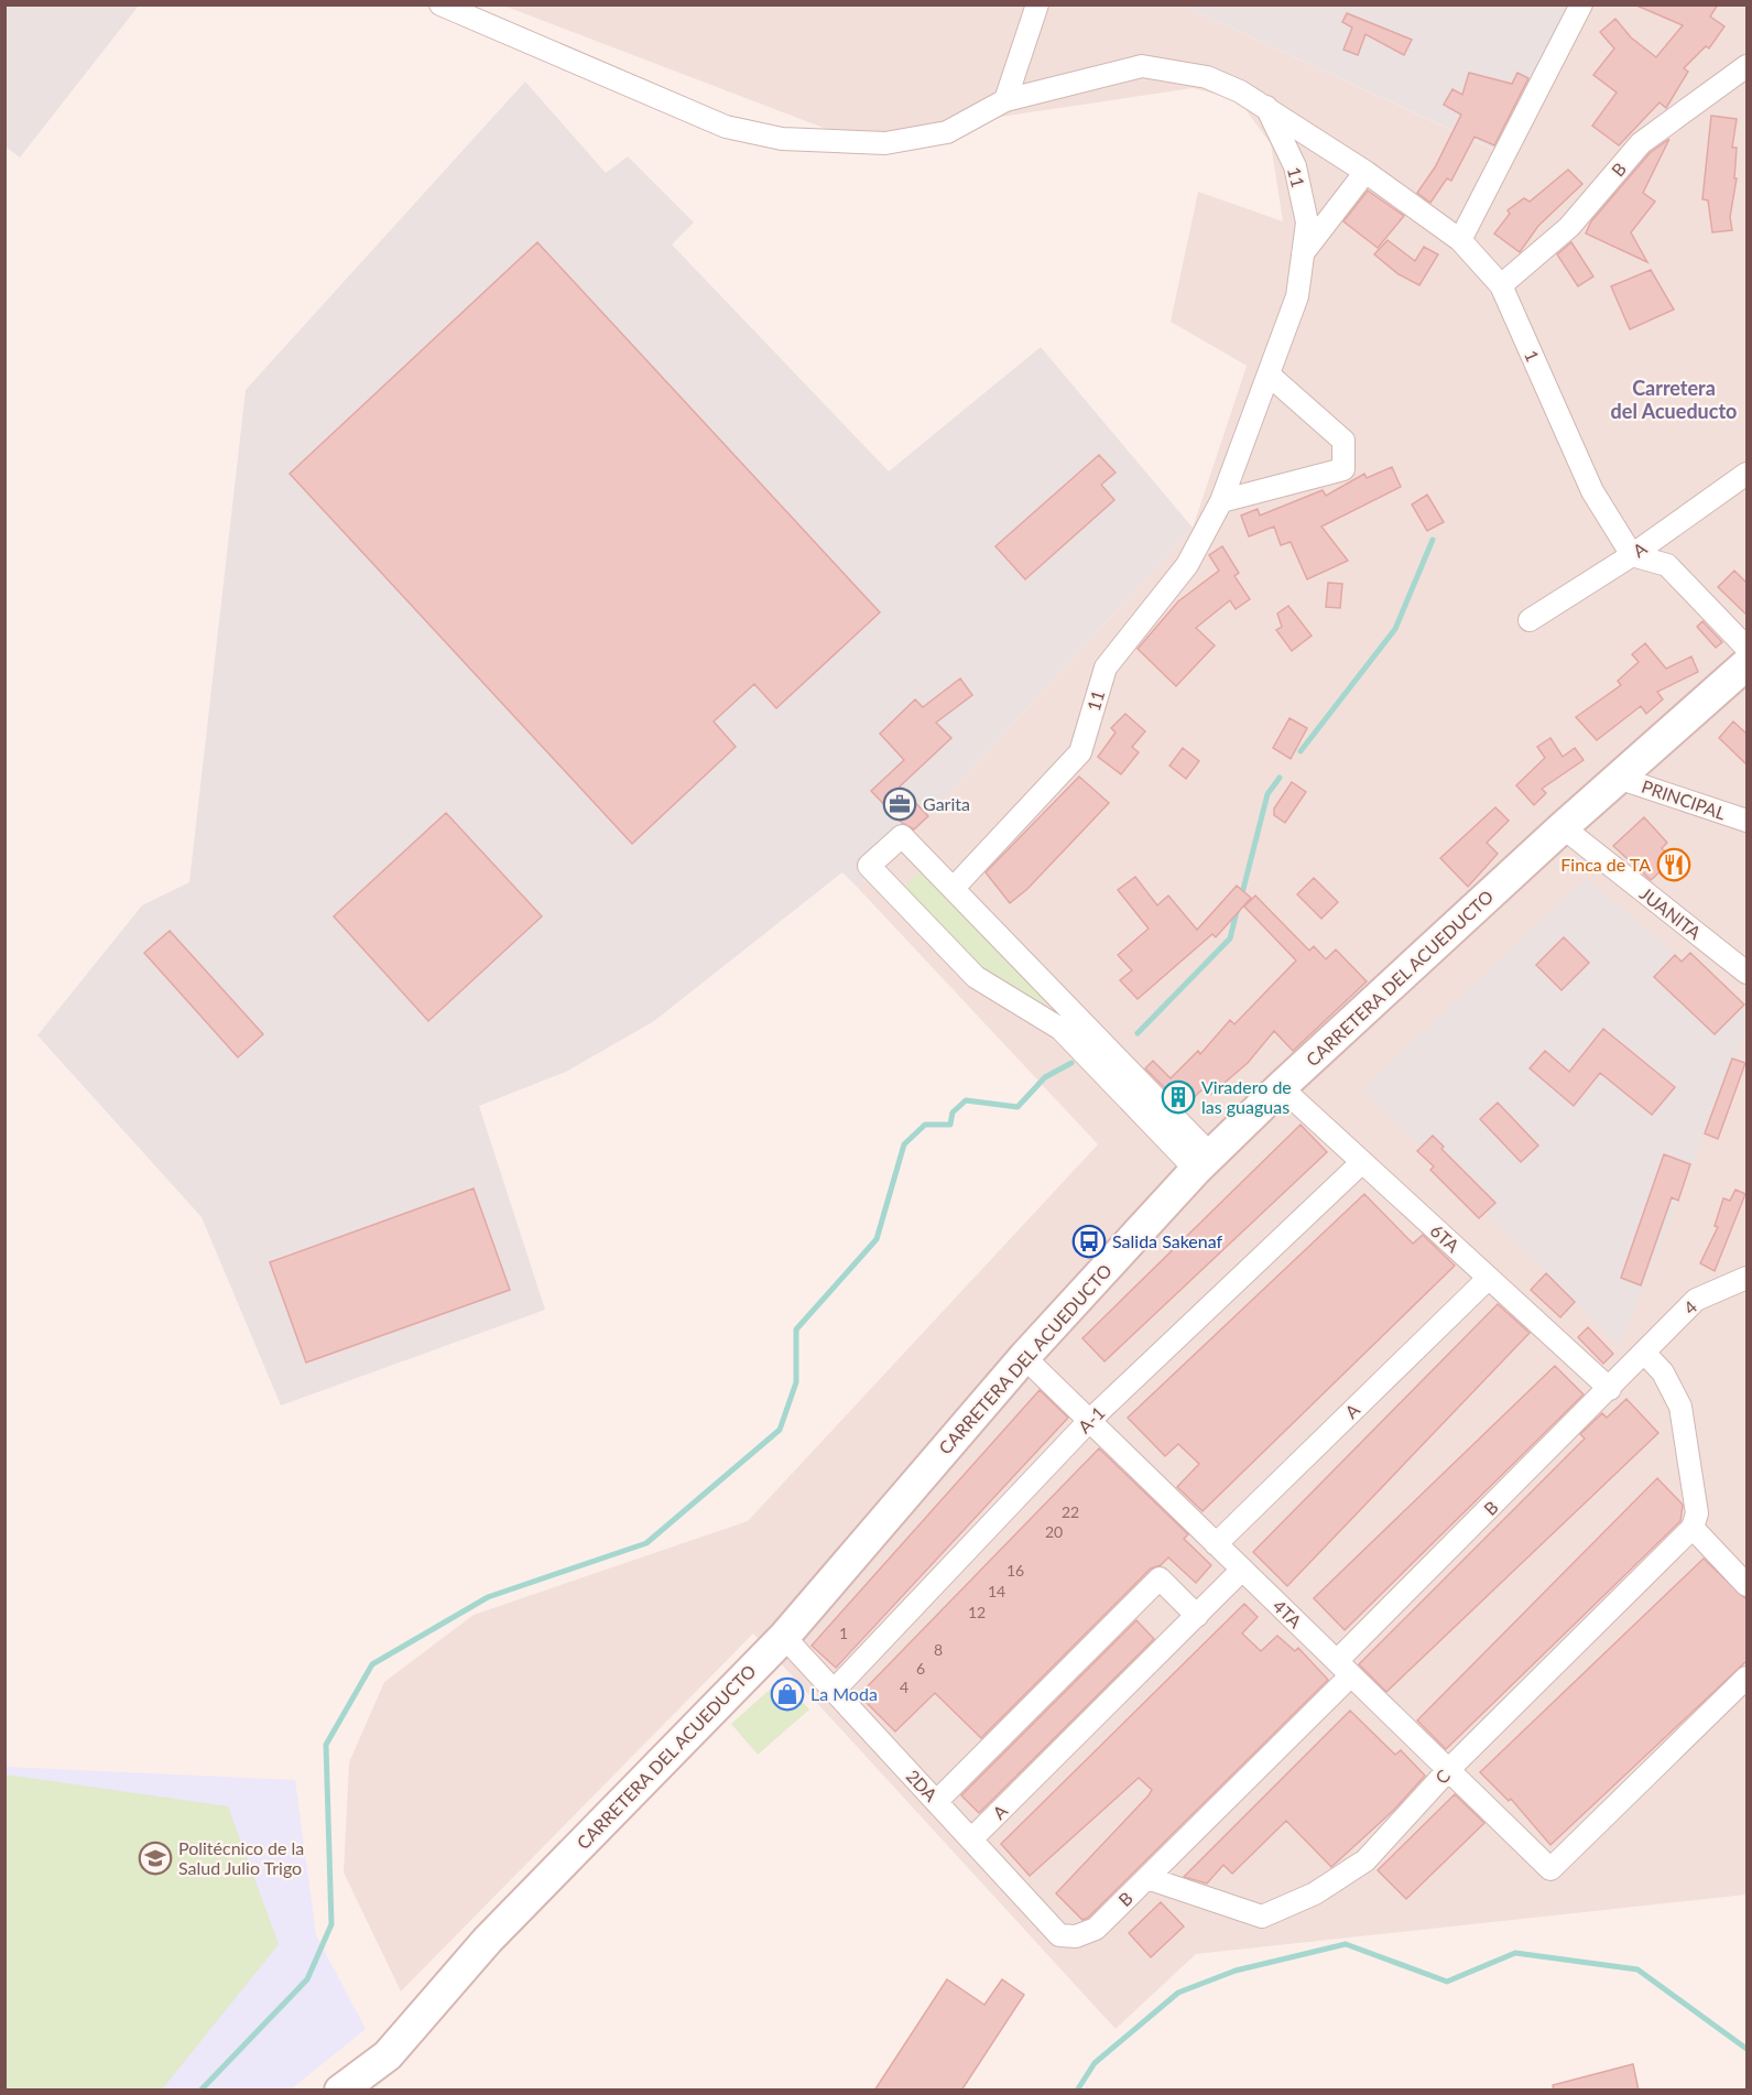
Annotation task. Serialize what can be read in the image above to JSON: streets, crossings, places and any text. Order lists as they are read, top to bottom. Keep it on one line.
{"streets":{"street":["B","11","1","A","PRINCIPAL","JUANITA","CARRETERA DEL ACUEDUCTO","6TA","4","A-1","4TA","C","2DA"]},"crossings":[["B","1"],["B","6TA"],["B","4"],["B","4TA"],["B","C"],["B","2DA"],["11","1"],["1","A"],["A","6TA"],["A","4TA"],["A","2DA"],["PRINCIPAL","CARRETERA DEL ACUEDUCTO"],["JUANITA","CARRETERA DEL ACUEDUCTO"],["CARRETERA DEL ACUEDUCTO","6TA"],["CARRETERA DEL ACUEDUCTO","4TA"],["CARRETERA DEL ACUEDUCTO","2DA"],["6TA","A-1"],["A-1","4TA"],["A-1","2DA"],["4TA","C"]],"districts":["Carretera del Acueducto"],"places":{"office":["Garita"],"restaurant":["Finca de TA"],"building":["Viradero de las guaguas"],"bus stop":["Salida Sakenaf"],"shop":["La Moda"],"school or university":["Politécnico de la Salud Julio Trigo"]},"house_numbers":["22","20","16","14","12","1","8","6","4"]}
